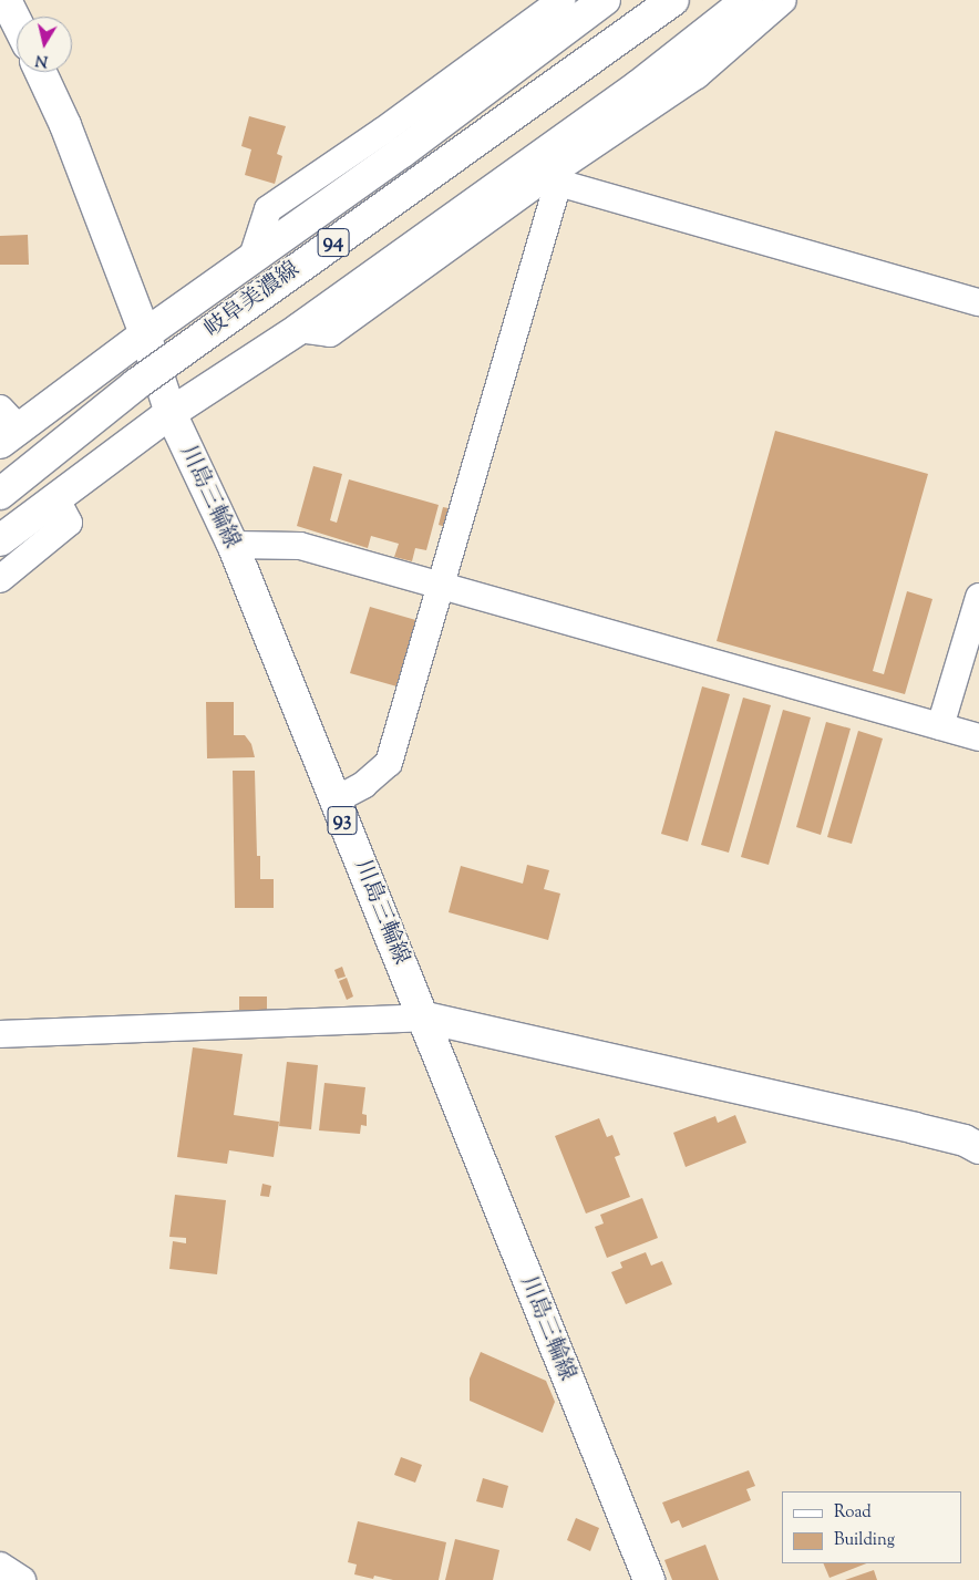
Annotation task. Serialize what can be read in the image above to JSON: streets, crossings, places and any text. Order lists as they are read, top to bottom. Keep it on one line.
{"streets":{"main road":["94","岐阜美濃線","川島三輪線","93"]},"crossings":[["94","川島三輪線"]],"legend":["Road","Building"],"north":"bottom"}
